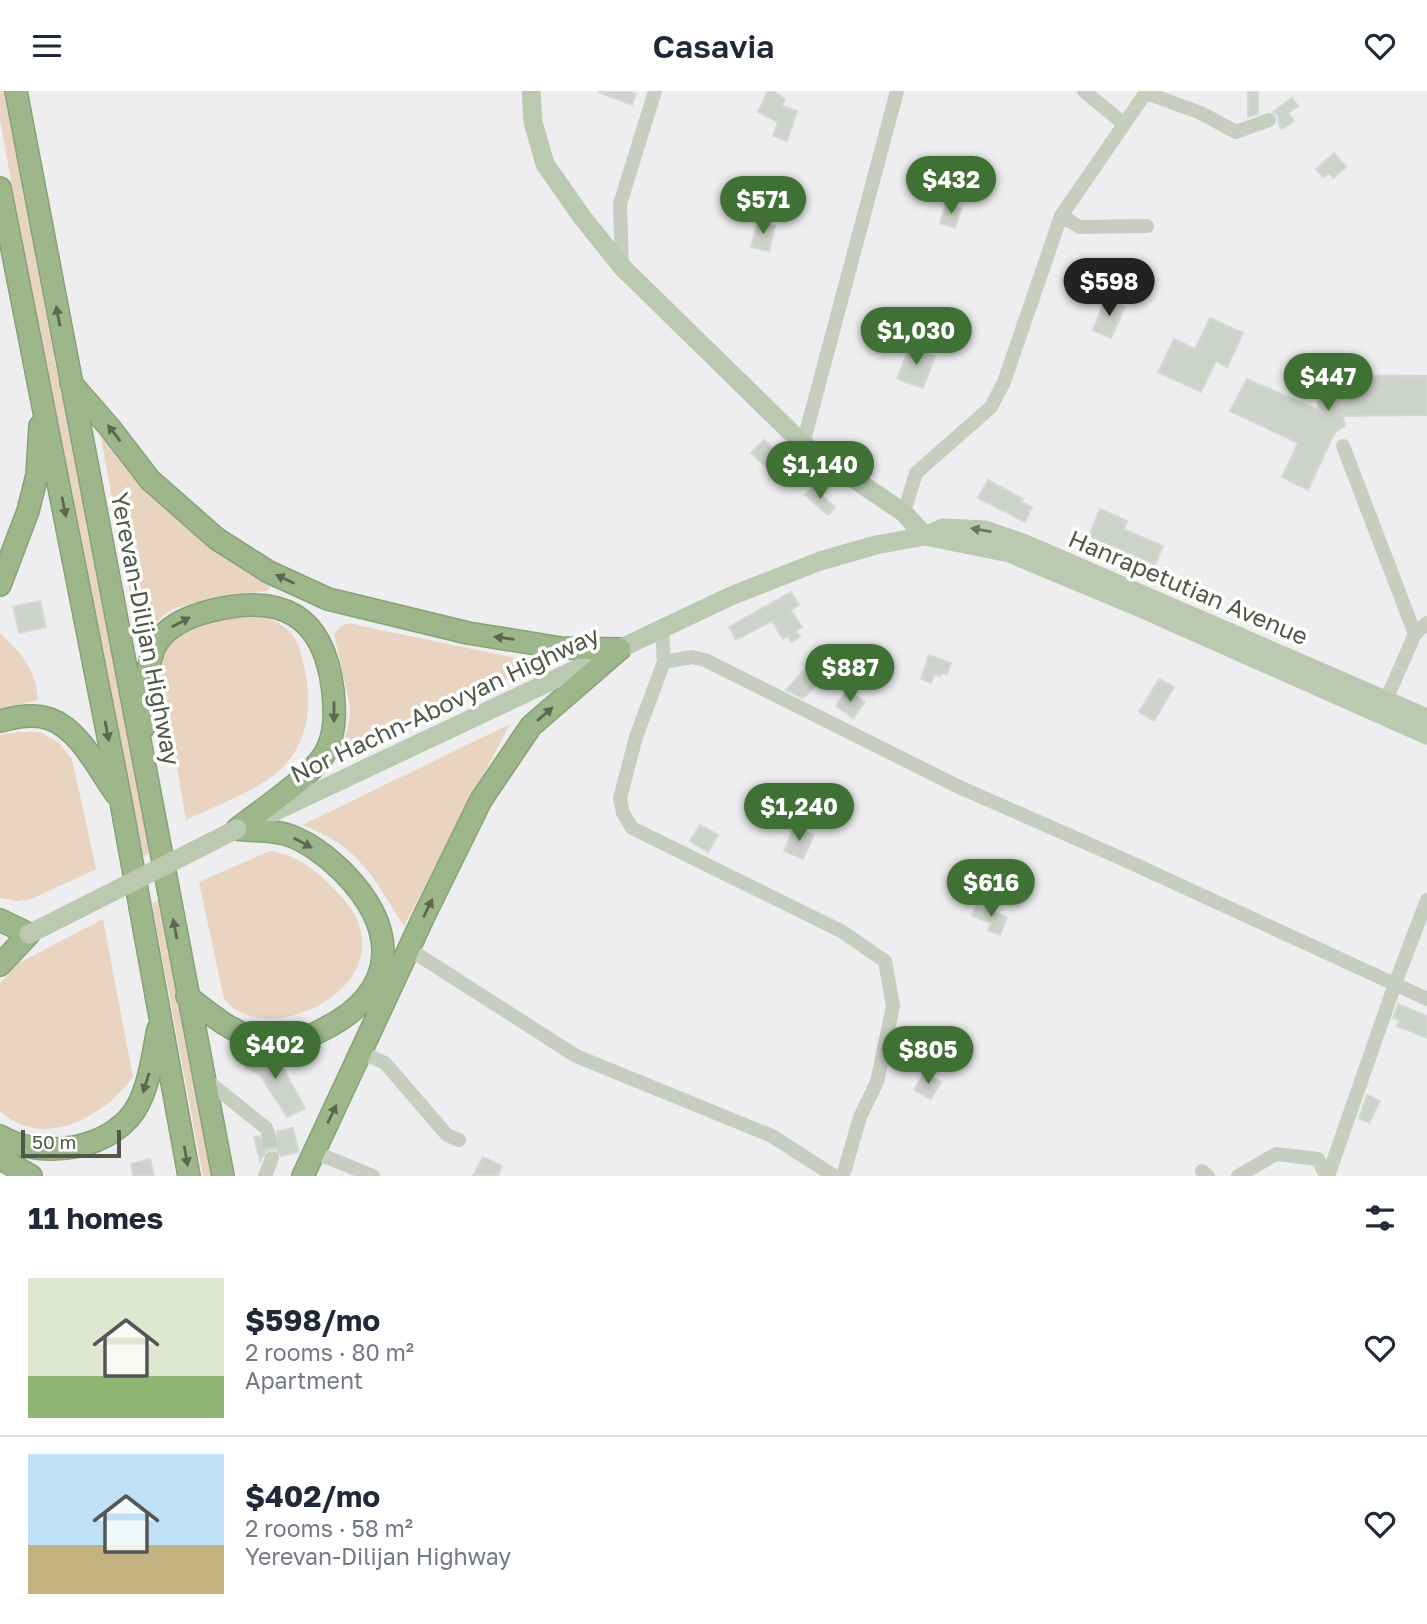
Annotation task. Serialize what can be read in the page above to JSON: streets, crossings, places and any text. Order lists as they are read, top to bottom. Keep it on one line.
{"streets":{"highway":["Yerevan-Dilijan Highway"],"main road":["Hanrapetutian Avenue","Nor Hachn-Abovyan Highway"]},"crossings":[["Hanrapetutian Avenue","Nor Hachn-Abovyan Highway"]],"scale_bar":"50 m","page":{"header":"Casavia","price":["$432","$571","$598","$1,030","$447","$1,140","$887","$1,240","$616","$402","$805"],"scale":"50 m","heading":"11 homes","list":[{"name":"$598/mo","note":"2 rooms · 80 m² · Apartment"},{"name":"$402/mo","note":"2 rooms · 58 m² · Yerevan-Dilijan Highway"}]}}
